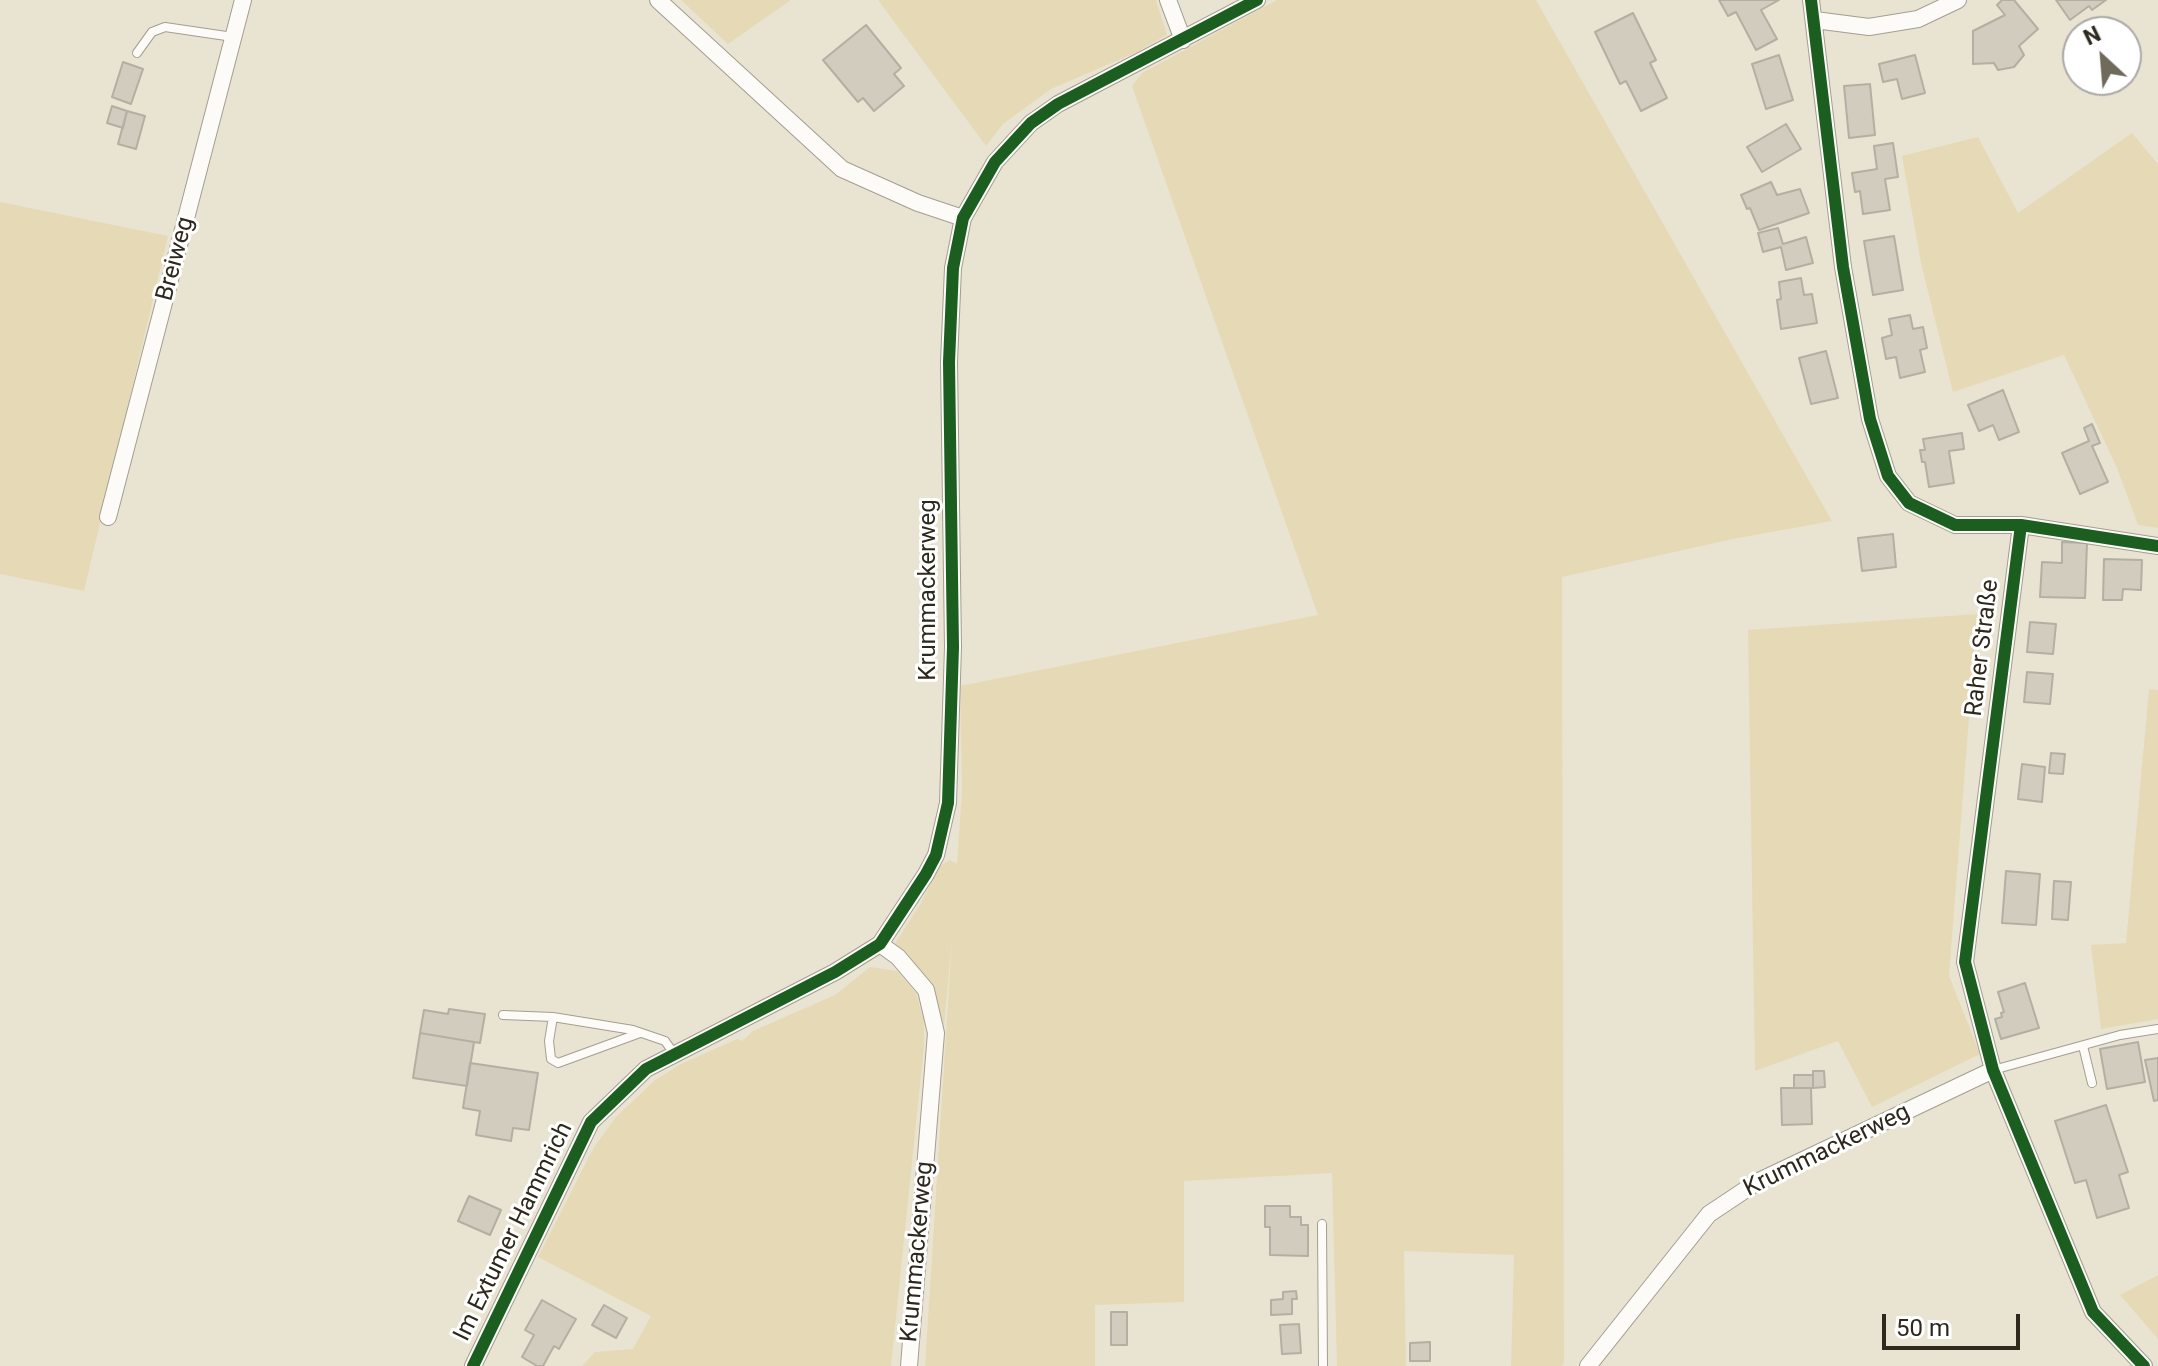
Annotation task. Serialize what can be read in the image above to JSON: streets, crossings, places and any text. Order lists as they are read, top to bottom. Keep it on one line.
{"streets":{"street":["Breiweg","Krummackerweg","Raher Straße","Im Extumer Hammrich"]},"crossings":[["Krummackerweg","Raher Straße"],["Krummackerweg","Im Extumer Hammrich"]],"scale_bar":"50 m","north":"top left"}
